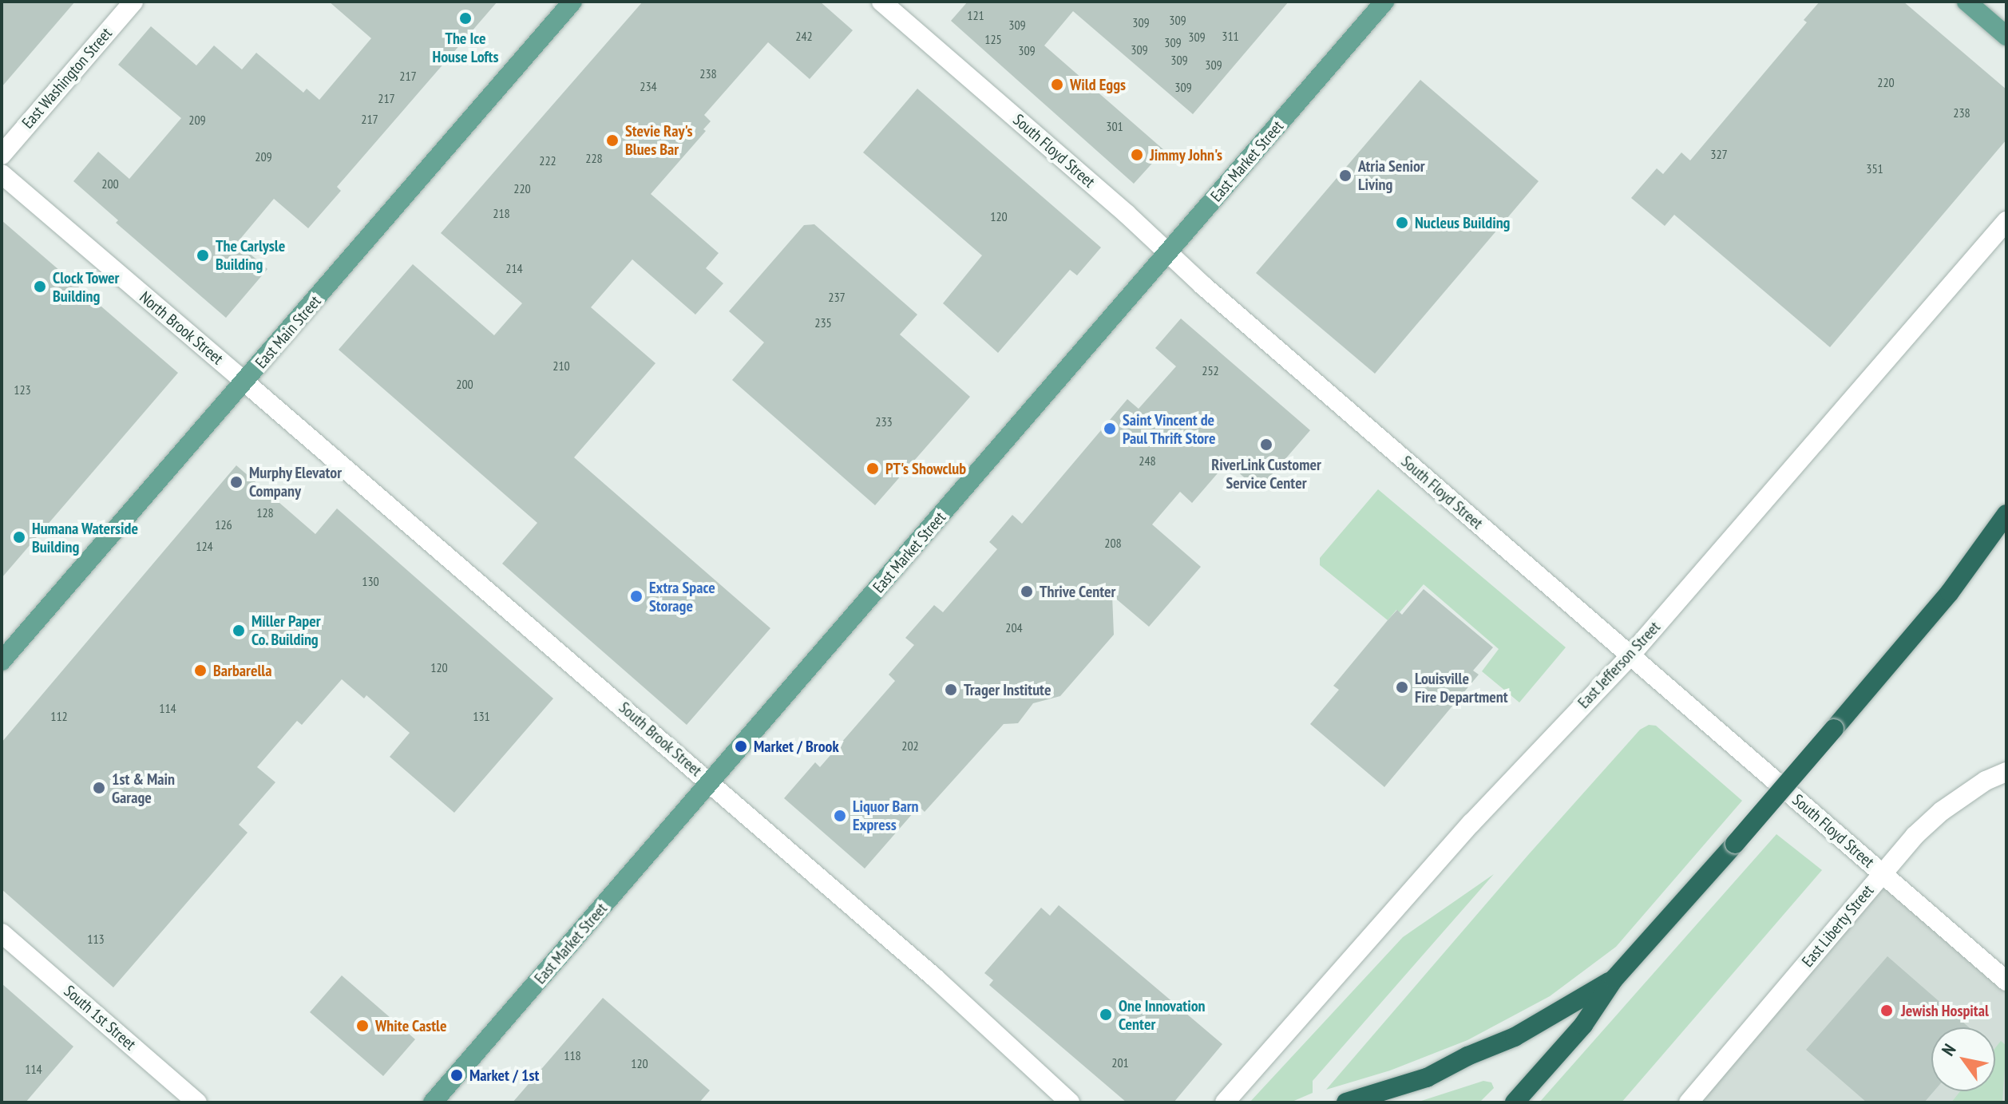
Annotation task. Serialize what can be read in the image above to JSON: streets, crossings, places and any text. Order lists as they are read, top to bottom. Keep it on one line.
{"streets":{"main road":["East Market Street","East Main Street"],"street":["East Washington Street","South Floyd Street","North Brook Street","East Jefferson Street","South Brook Street","East Liberty Street","South 1st Street"]},"crossings":[["South Floyd Street","East Market Street"],["South Floyd Street","East Jefferson Street"],["South Floyd Street","East Liberty Street"],["East Market Street","South Brook Street"],["North Brook Street","East Main Street"],["North Brook Street","South Brook Street"],["East Main Street","South Brook Street"]],"places":["The Ice House Lofts","Wild Eggs","Stevie Ray's Blues Bar","Jimmy John's","Atria Senior Living","Nucleus Building","The Carlysle Building","Clock Tower Building","Saint Vincent de Paul Thrift Store","RiverLink Customer Service Center","PT's Showclub","Murphy Elevator Company","Humana Waterside Building","Thrive Center","Extra Space Storage","Miller Paper Co. Building","Barbarella","Louisville Fire Department","Trager Institute","Market / Brook","1st & Main Garage","Liquor Barn Express","Jewish Hospital","One Innovation Center","White Castle","Market / 1st"],"house_numbers":["121","309","309","309","242","311","309","125","309","309","309","309","309","238","217","220","234","309","217","238","217","209","301","327","209","228","222","351","200","220","218","120","214","237","235","210","252","200","123","233","248","128","126","208","124","130","204","120","114","112","131","202","113","118","201","120","114"],"north":"top left"}
